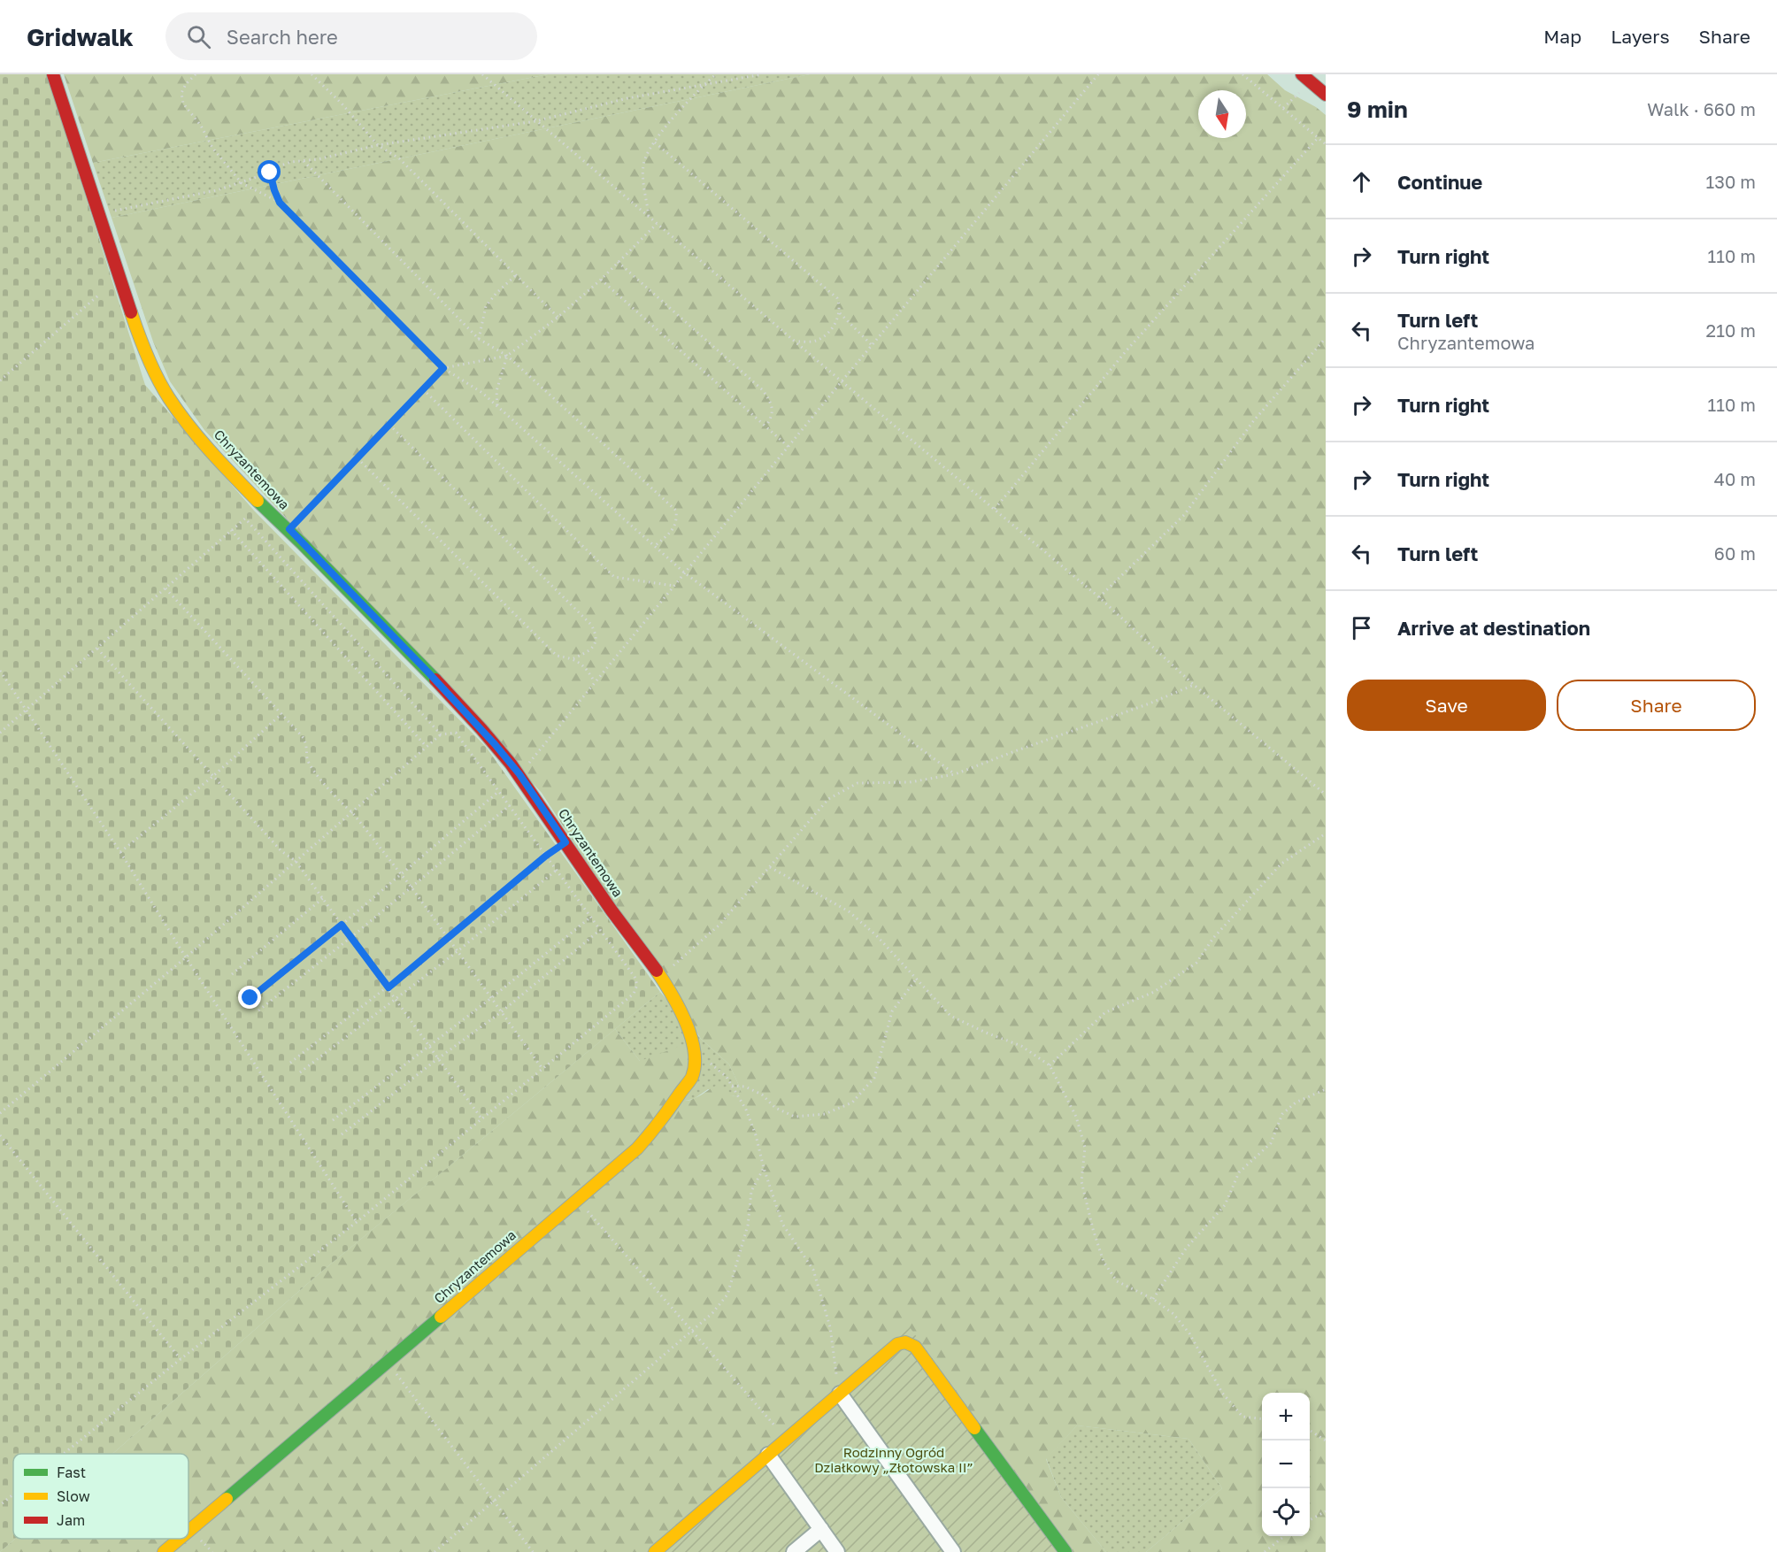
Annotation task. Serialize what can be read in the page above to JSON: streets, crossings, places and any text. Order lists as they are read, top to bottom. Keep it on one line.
{"streets":{"street":["Chryzantemowa"]},"parks":["Rodzinny Ogród Działkowy „Złotowska II”"],"legend":["Fast","Slow","Jam"],"north":"bottom","page":{"header":"Gridwalk","search":"Search here","nav":["Map","Layers","Share"],"heading":["9 min","Walk · 660 m"],"list":[["Continue","130 m"],["Turn right","110 m"],["Turn left","Chryzantemowa","210 m"],["Turn right","110 m"],["Turn right","40 m"],["Turn left","60 m"],"Arrive at destination"],"buttons":["Save","Share"],"map_buttons":["+","−"]}}
